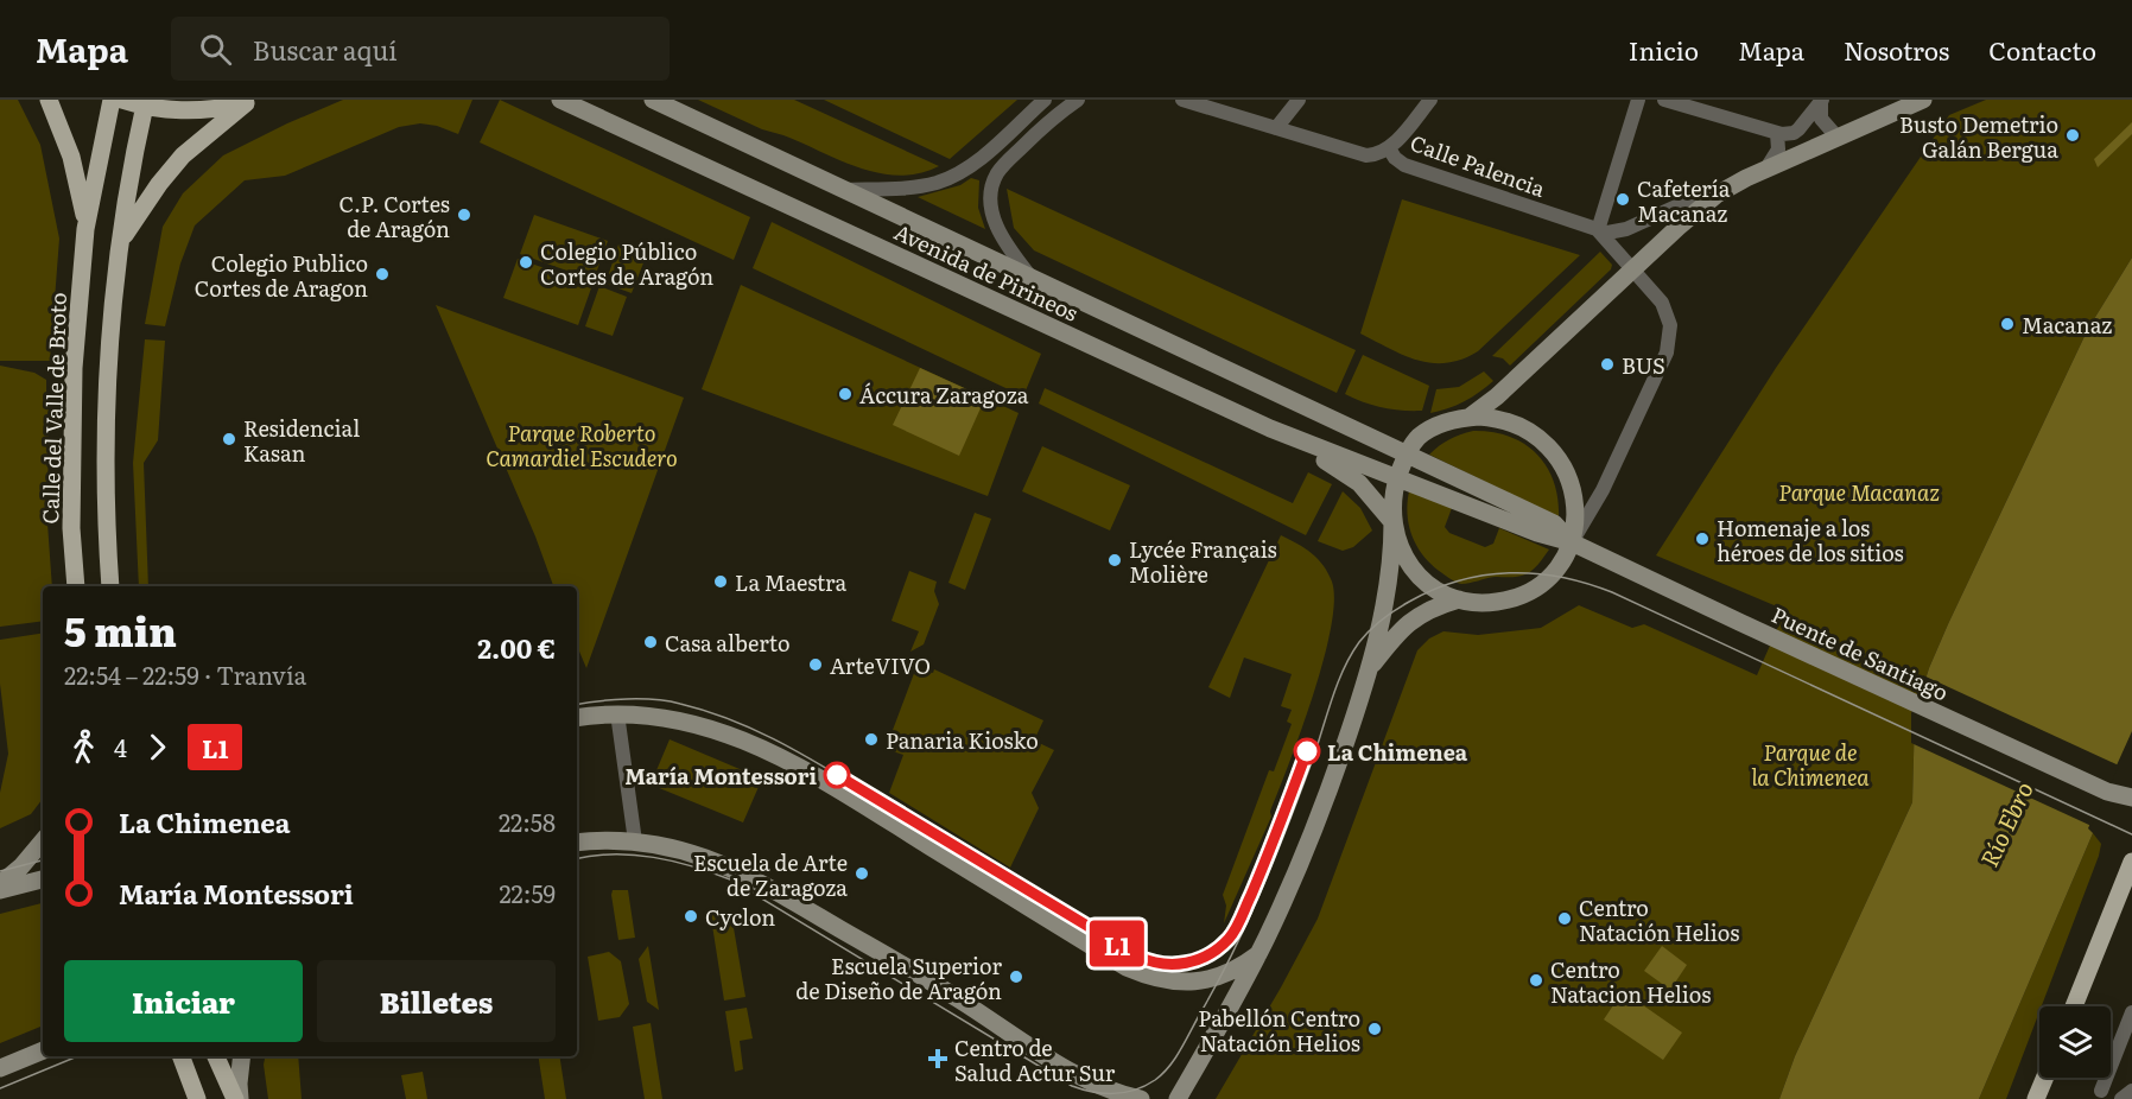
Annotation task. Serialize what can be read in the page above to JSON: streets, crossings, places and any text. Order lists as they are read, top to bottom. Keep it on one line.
{"streets":{"main road":["Avenida de Pirineos","Calle del Valle de Broto","Puente de Santiago"],"street":["Calle Palencia"]},"crossings":[["Calle Palencia","Avenida de Pirineos"],["Calle Palencia","Puente de Santiago"],["Avenida de Pirineos","Puente de Santiago"]],"water":["Río Ebro"],"parks":["Parque Roberto Camardiel Escudero","Parque Macanaz","Parque de la Chimenea"],"places":{"other":["Busto Demetrio Galán Bergua","Cafetería Macanaz","C.P. Cortes de Aragón","Colegio Público Cortes de Aragón","Colegio Publico Cortes de Aragon","Macanaz","BUS","Áccura Zaragoza","Residencial Kasan","Homenaje a los héroes de los sitios","Lycée Français Molière","La Maestra","Casa alberto","ArteVIVO","Panaria Kiosko","La Chimenea","María Montessori","Escuela de Arte de Zaragoza","Cyclon","Centro Natación Helios","Escuela Superior de Diseño de Aragón","Centro Natacion Helios","Pabellón Centro Natación Helios"],"health":["Centro de Salud Actur Sur"]},"lines":["tram line L1"],"page":{"header":"Mapa","search":"Buscar aquí","nav":["Inicio","Mapa","Nosotros","Contacto"],"on_map":"L1","heading":["5 min","22:54 – 22:59 · Tranvía","2.00 €"],"legs":["4","L1"],"list":[{"name":"La Chimenea","value":"22:58"},{"name":"María Montessori","value":"22:59"}],"buttons":["Iniciar","Billetes"]}}
